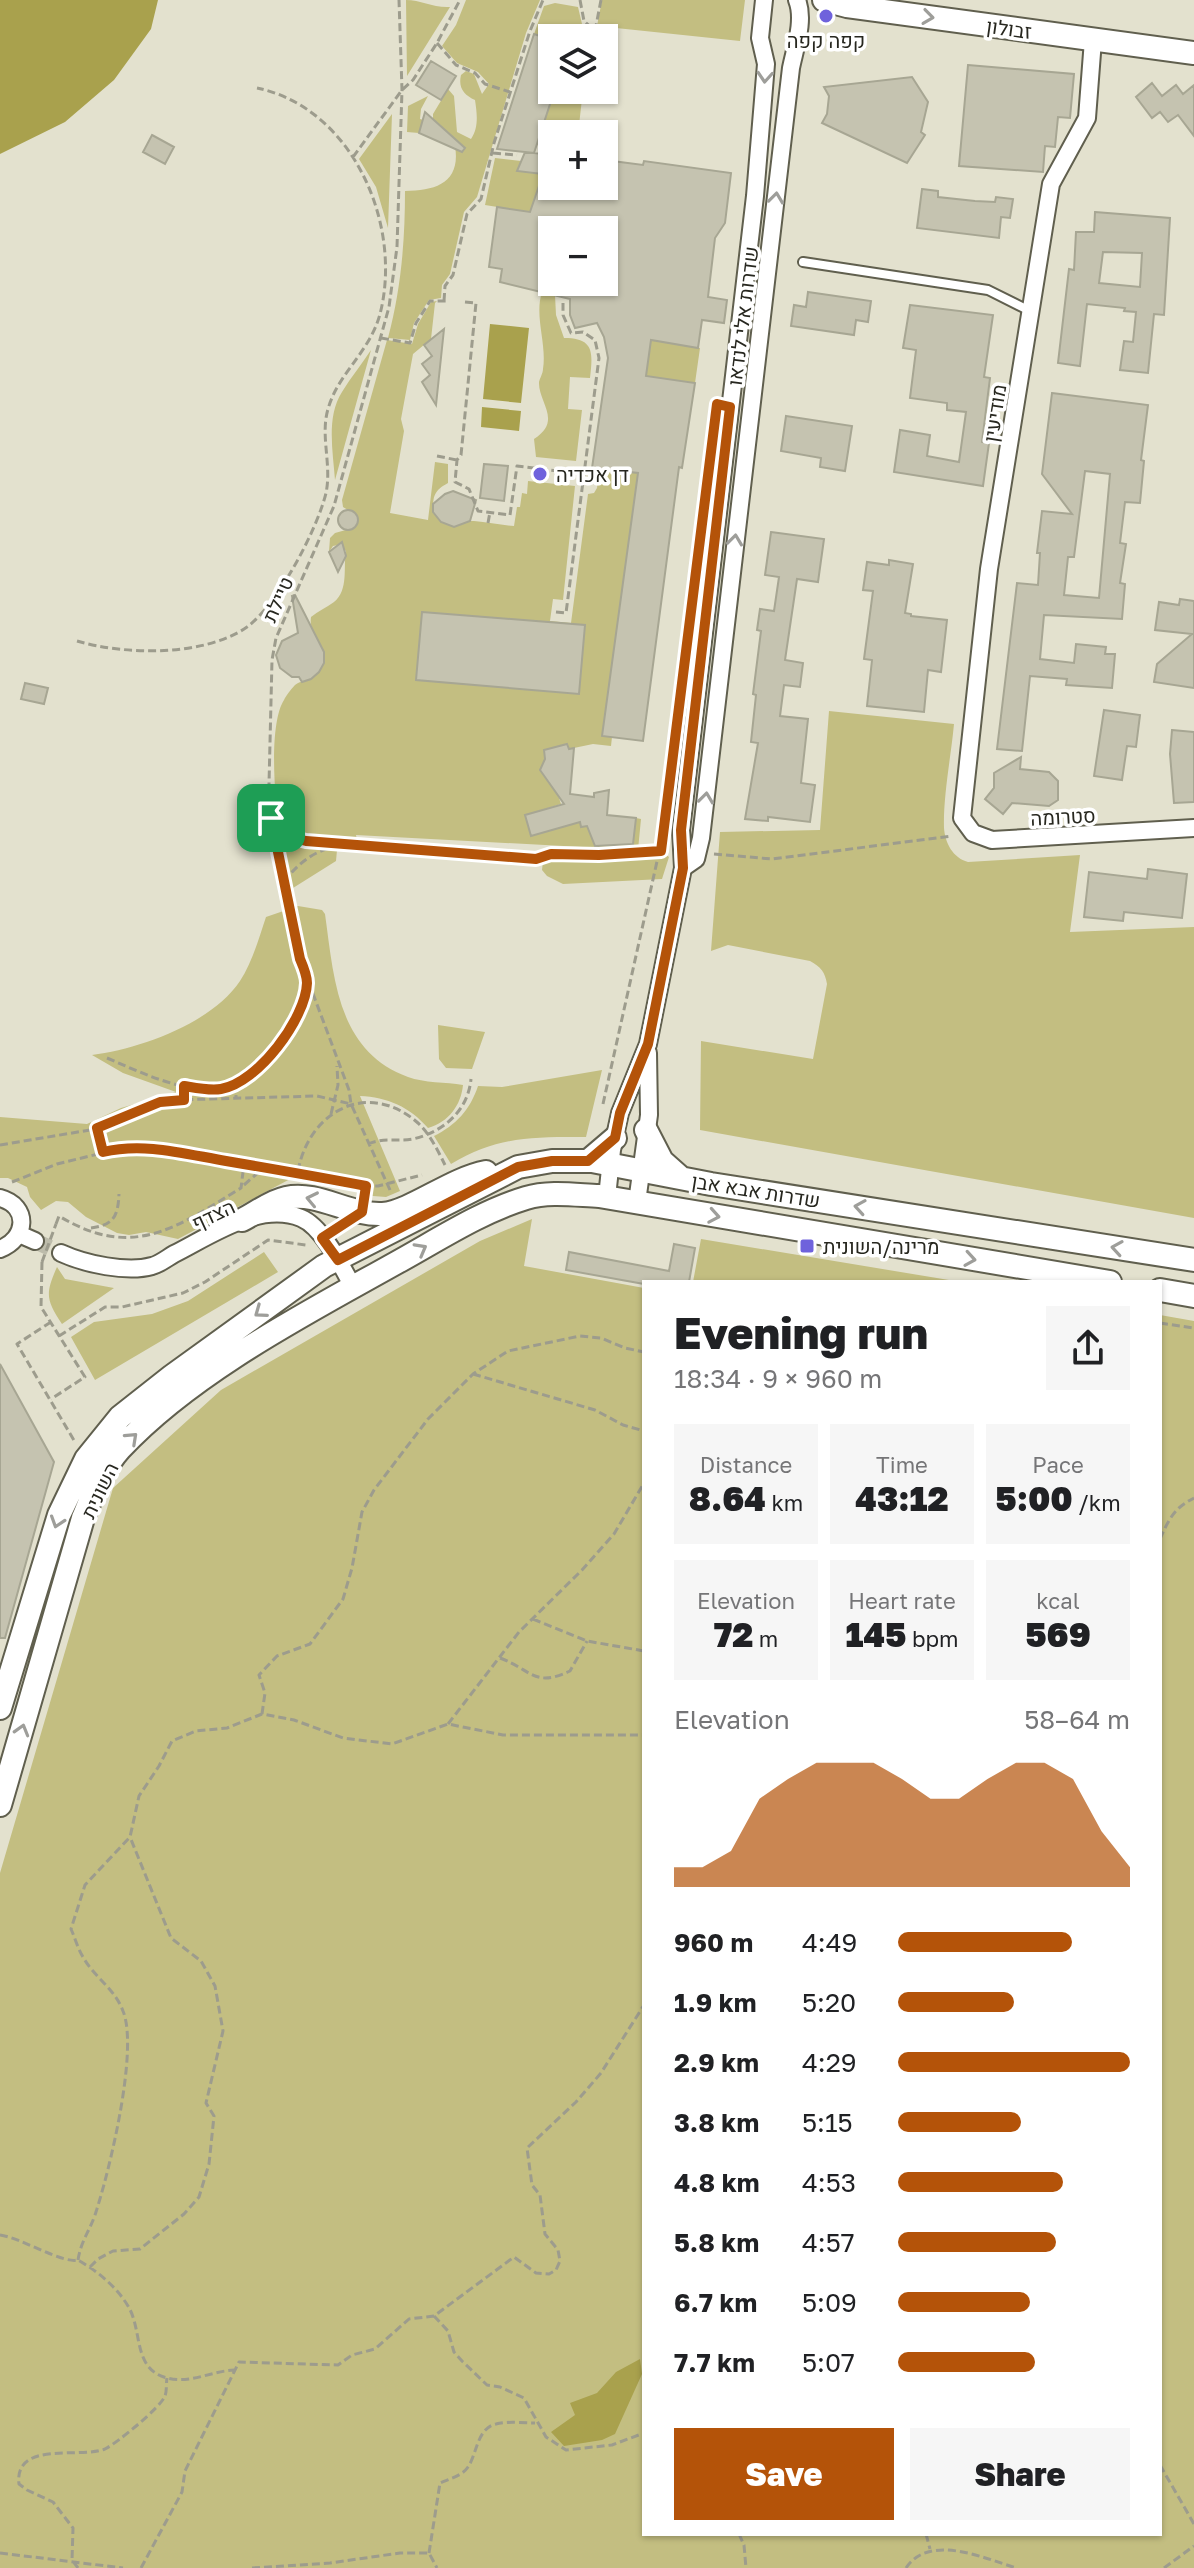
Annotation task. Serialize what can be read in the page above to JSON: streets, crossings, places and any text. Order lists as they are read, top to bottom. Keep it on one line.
{"streets":{"street":["זבולון","שדרות אלי לנדאו","מודיעין","סטרומה","שדרות אבא אבן","הצדף","השונית"],"path":["טיילת"]},"crossings":[["זבולון","מודיעין"],["שדרות אלי לנדאו","שדרות אבא אבן"],["מודיעין","סטרומה"],["שדרות אבא אבן","הצדף"],["שדרות אבא אבן","השונית"],["הצדף","השונית"]],"one_way":["זבולון"],"places":{"other":["קפה קפה","דן אכדיה"],"transit":["מרינה/השונית"]},"page":{"map_buttons":["+","−"],"heading":["Evening run","18:34 · 9 × 960 m"],"stats":[["Distance","8.64 km"],["Time","43:12"],["Pace","5:00 /km"],["Elevation","72 m"],["Heart rate","145 bpm"],["kcal","569"]],"chart":["Elevation","58–64 m"],"list":[{"name":"960 m","note":"4:49"},{"name":"1.9 km","note":"5:20"},{"name":"2.9 km","note":"4:29"},{"name":"3.8 km","note":"5:15"},{"name":"4.8 km","note":"4:53"},{"name":"5.8 km","note":"4:57"},{"name":"6.7 km","note":"5:09"},{"name":"7.7 km","note":"5:07"}],"buttons":["Save","Share"]}}
